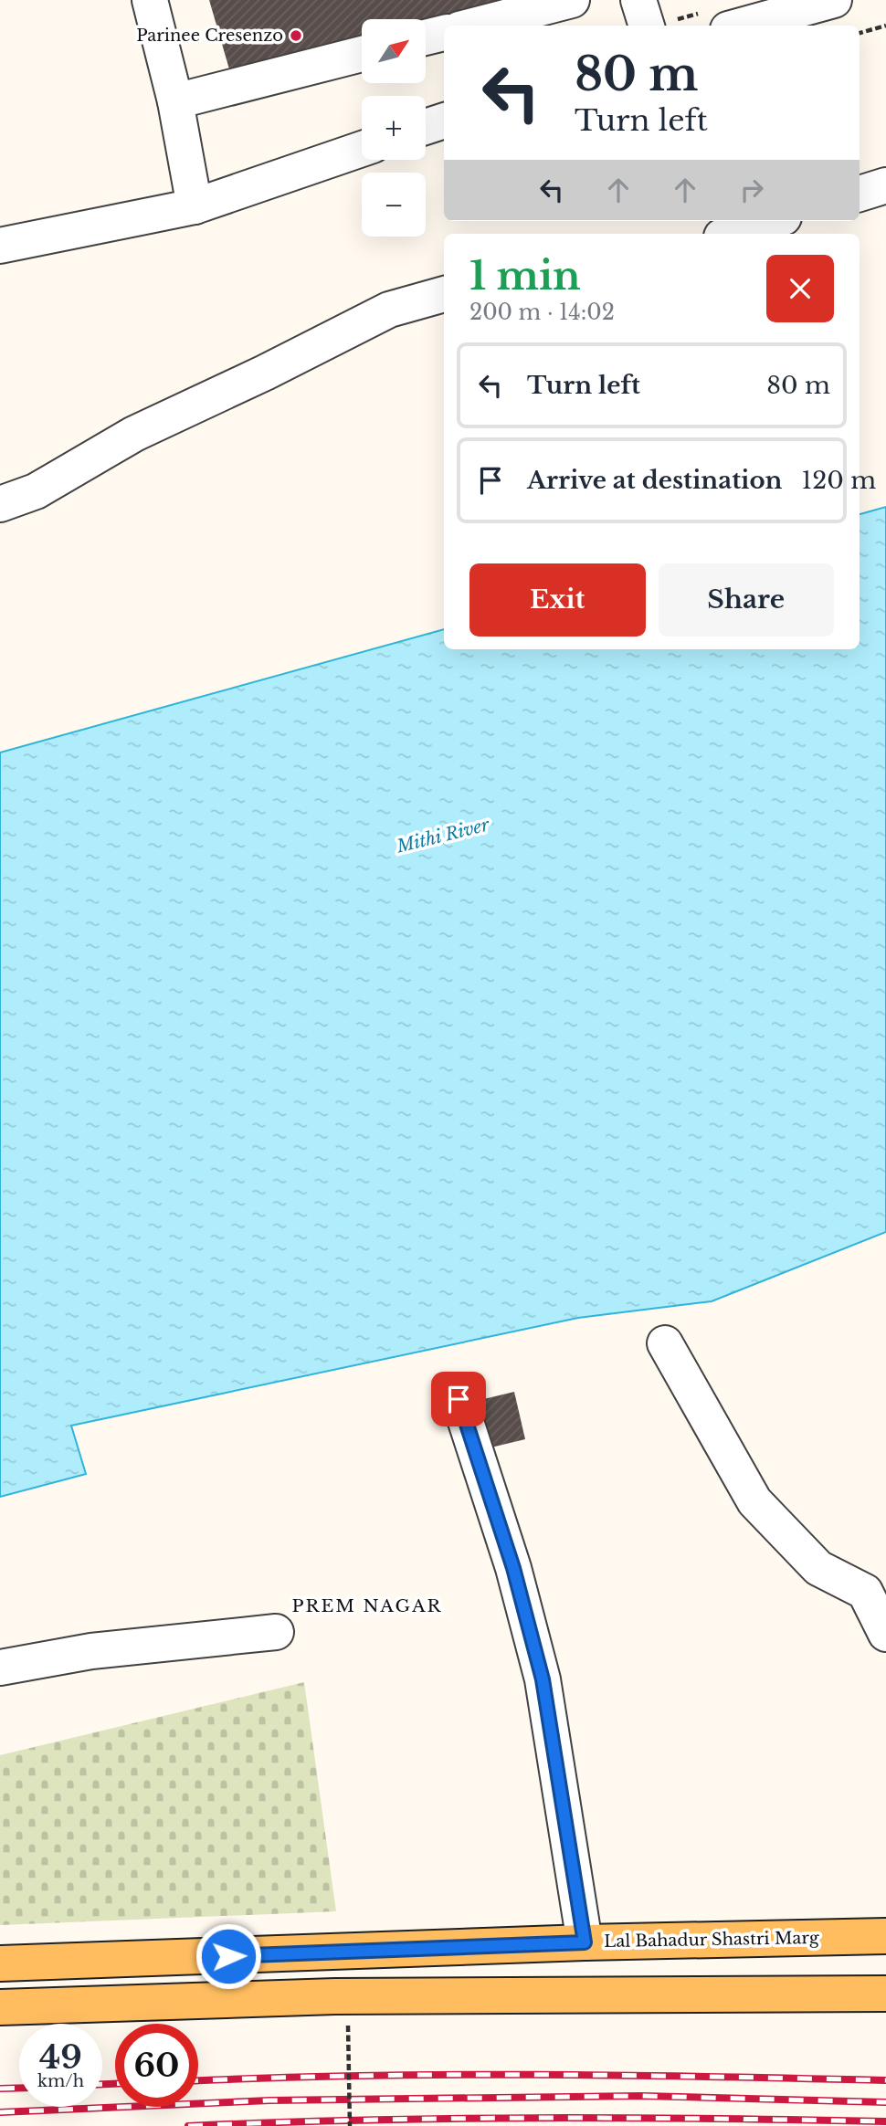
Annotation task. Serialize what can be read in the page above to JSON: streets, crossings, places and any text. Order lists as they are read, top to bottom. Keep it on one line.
{"streets":{"main road":["Lal Bahadur Shastri Marg"]},"districts":["PREM NAGAR"],"water":["Mithi River"],"places":["Parinee Cresenzo"],"north":"top right","page":{"map_buttons":["+","−"],"turn":["80 m","Turn left"],"heading":["1 min","200 m · 14:02"],"list":[{"name":"Turn left","value":"80 m"},{"name":"Arrive at destination","value":"120 m"}],"buttons":["Exit","Share"],"speed":"49 km/h","limit":"60"}}
